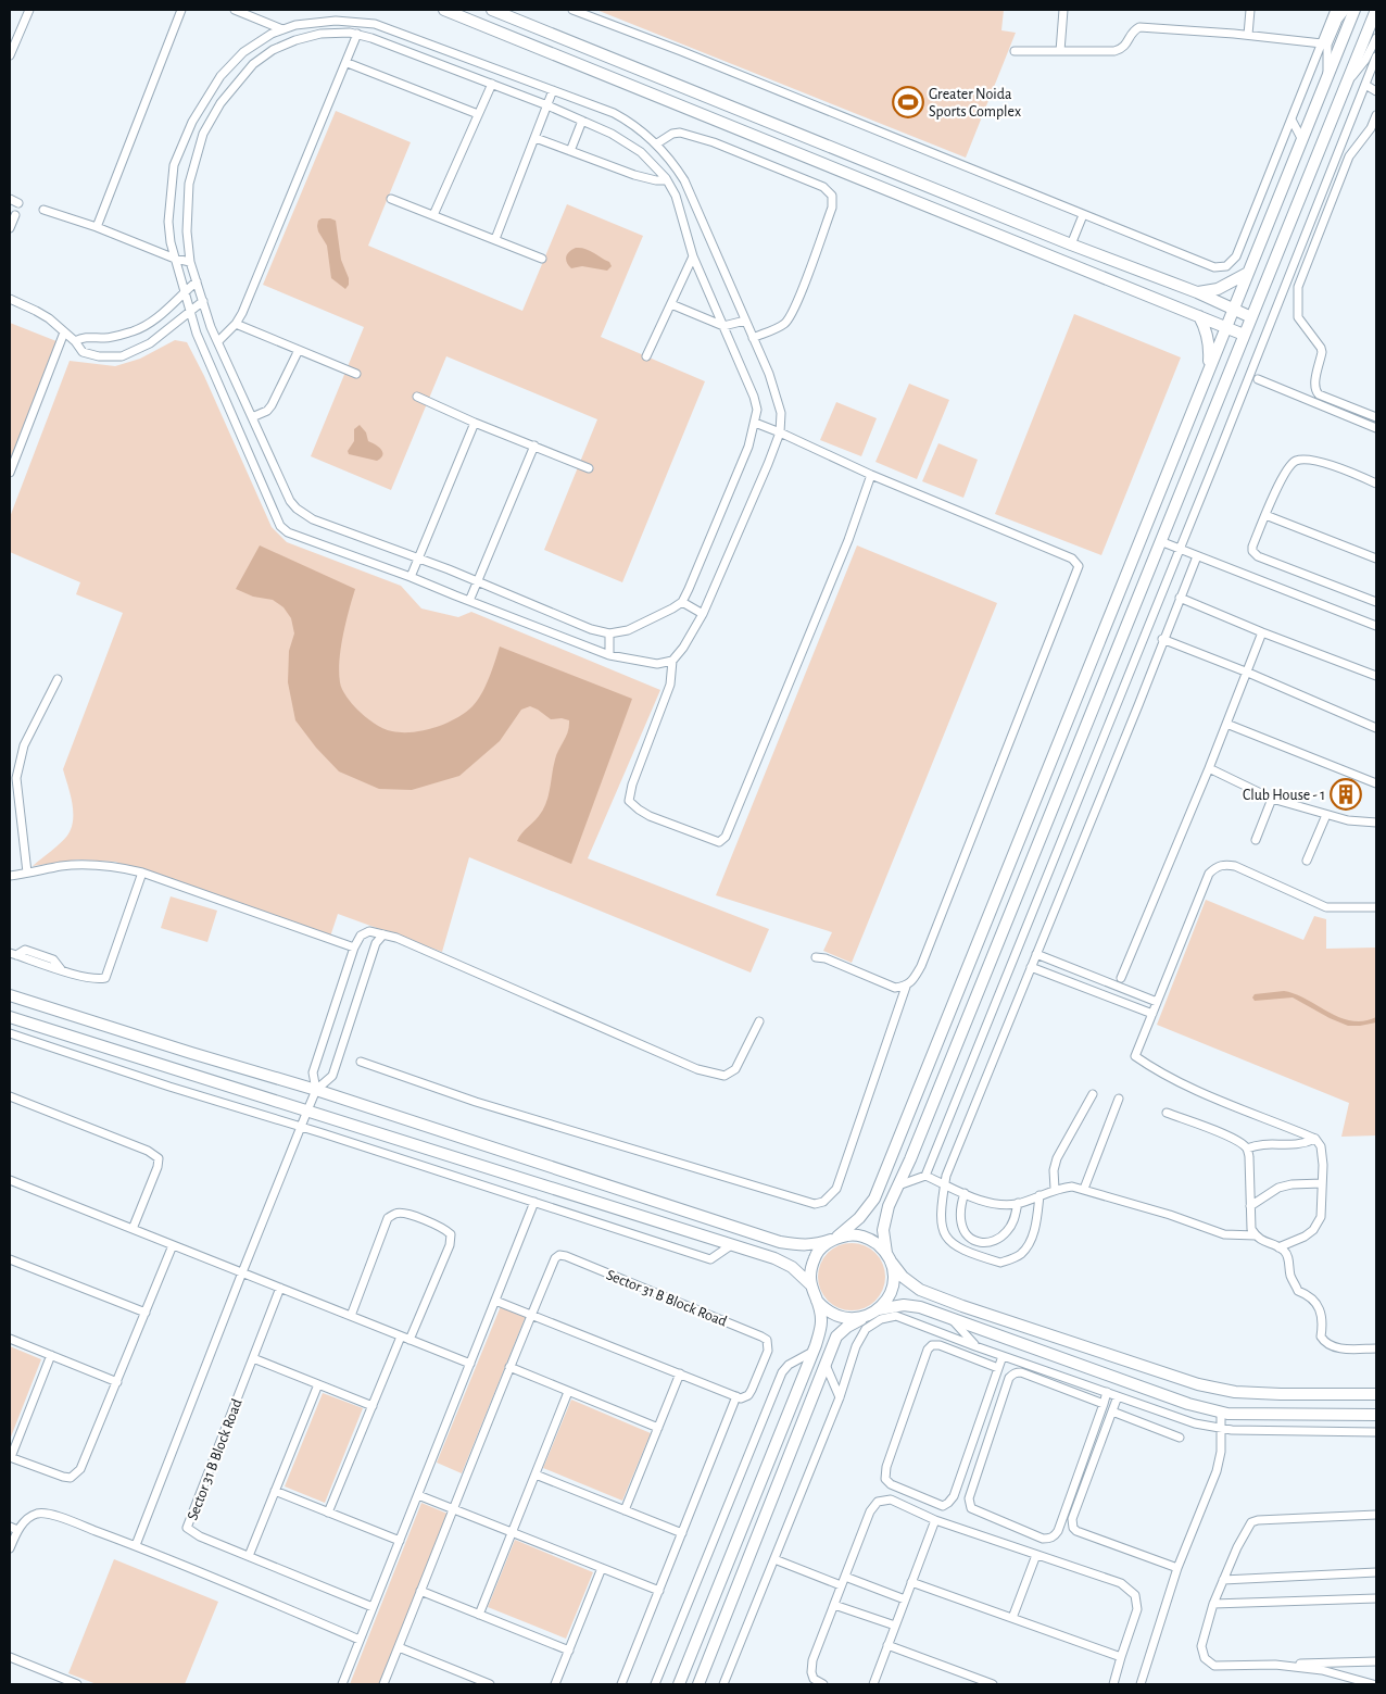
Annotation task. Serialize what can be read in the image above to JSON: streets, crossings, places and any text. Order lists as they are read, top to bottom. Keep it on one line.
{"streets":{"street":["Sector 31 B Block Road"]},"places":{"sports":["Greater Noida Sports Complex"],"building":["Club House - 1"]}}
